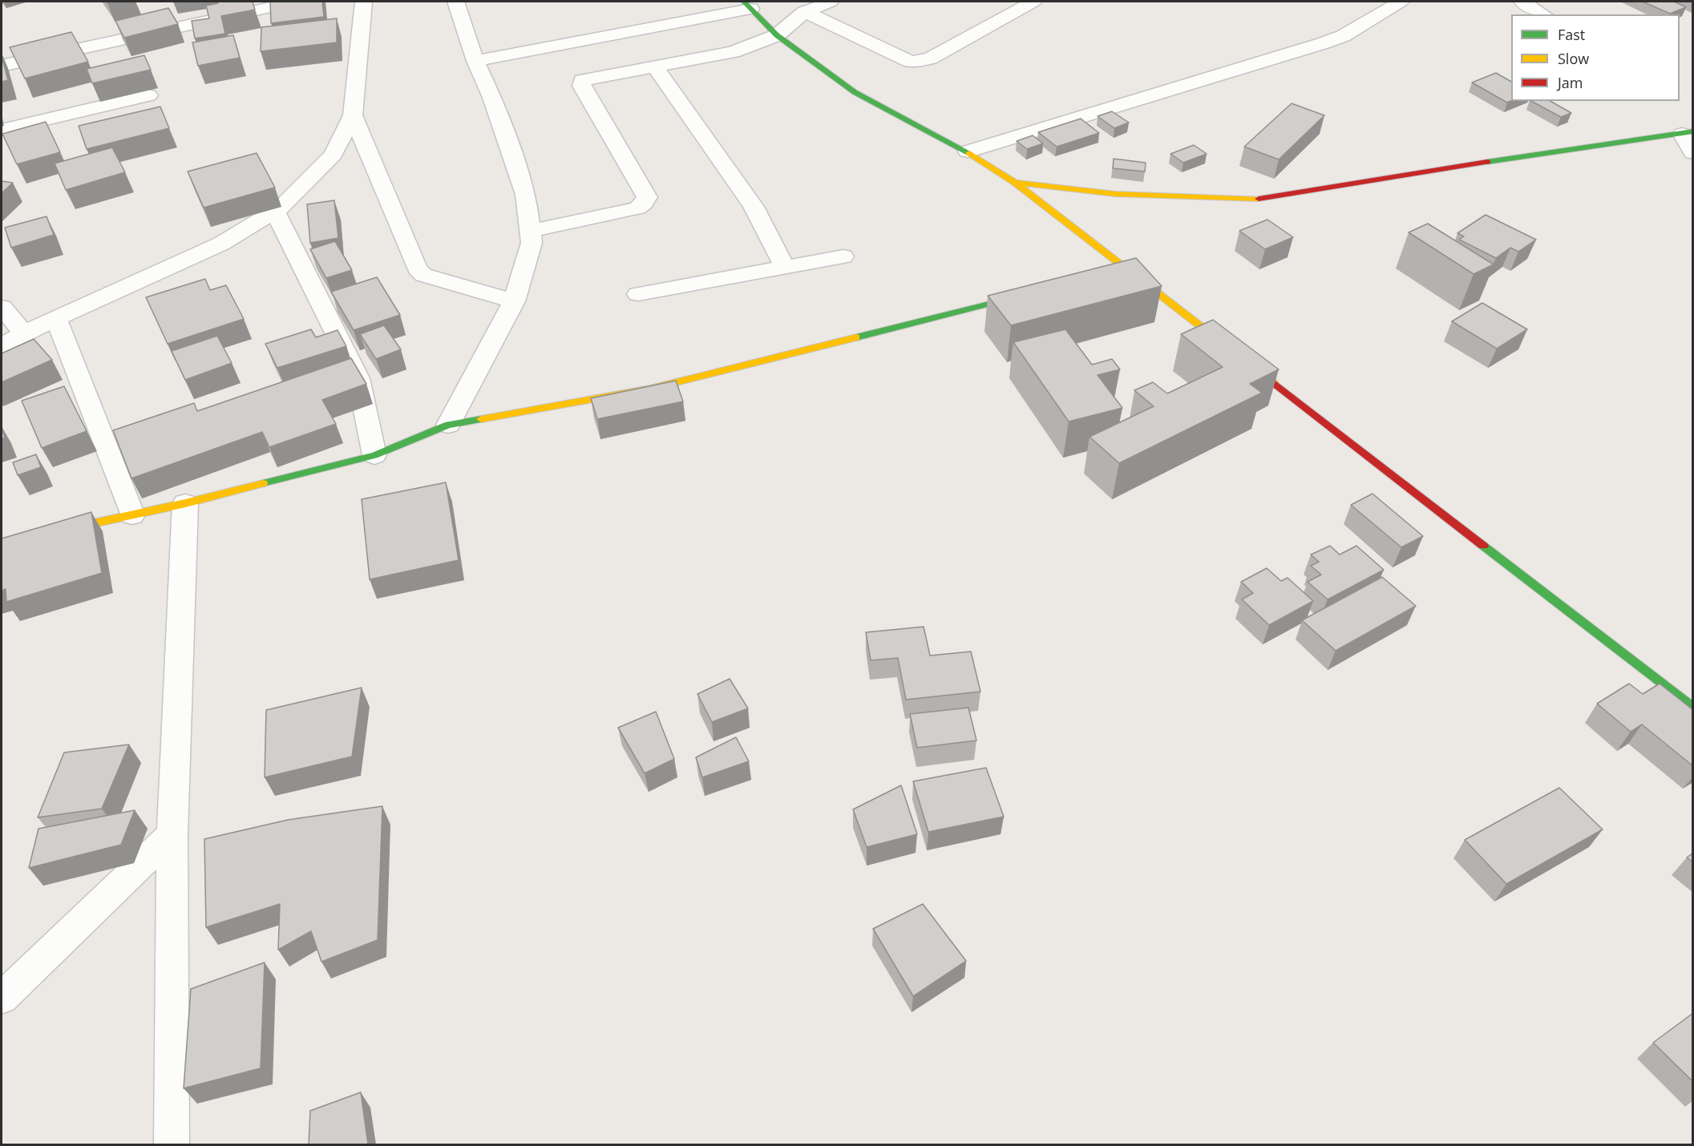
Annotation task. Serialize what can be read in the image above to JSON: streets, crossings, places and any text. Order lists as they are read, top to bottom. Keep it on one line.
{"legend":["Fast","Slow","Jam"]}
